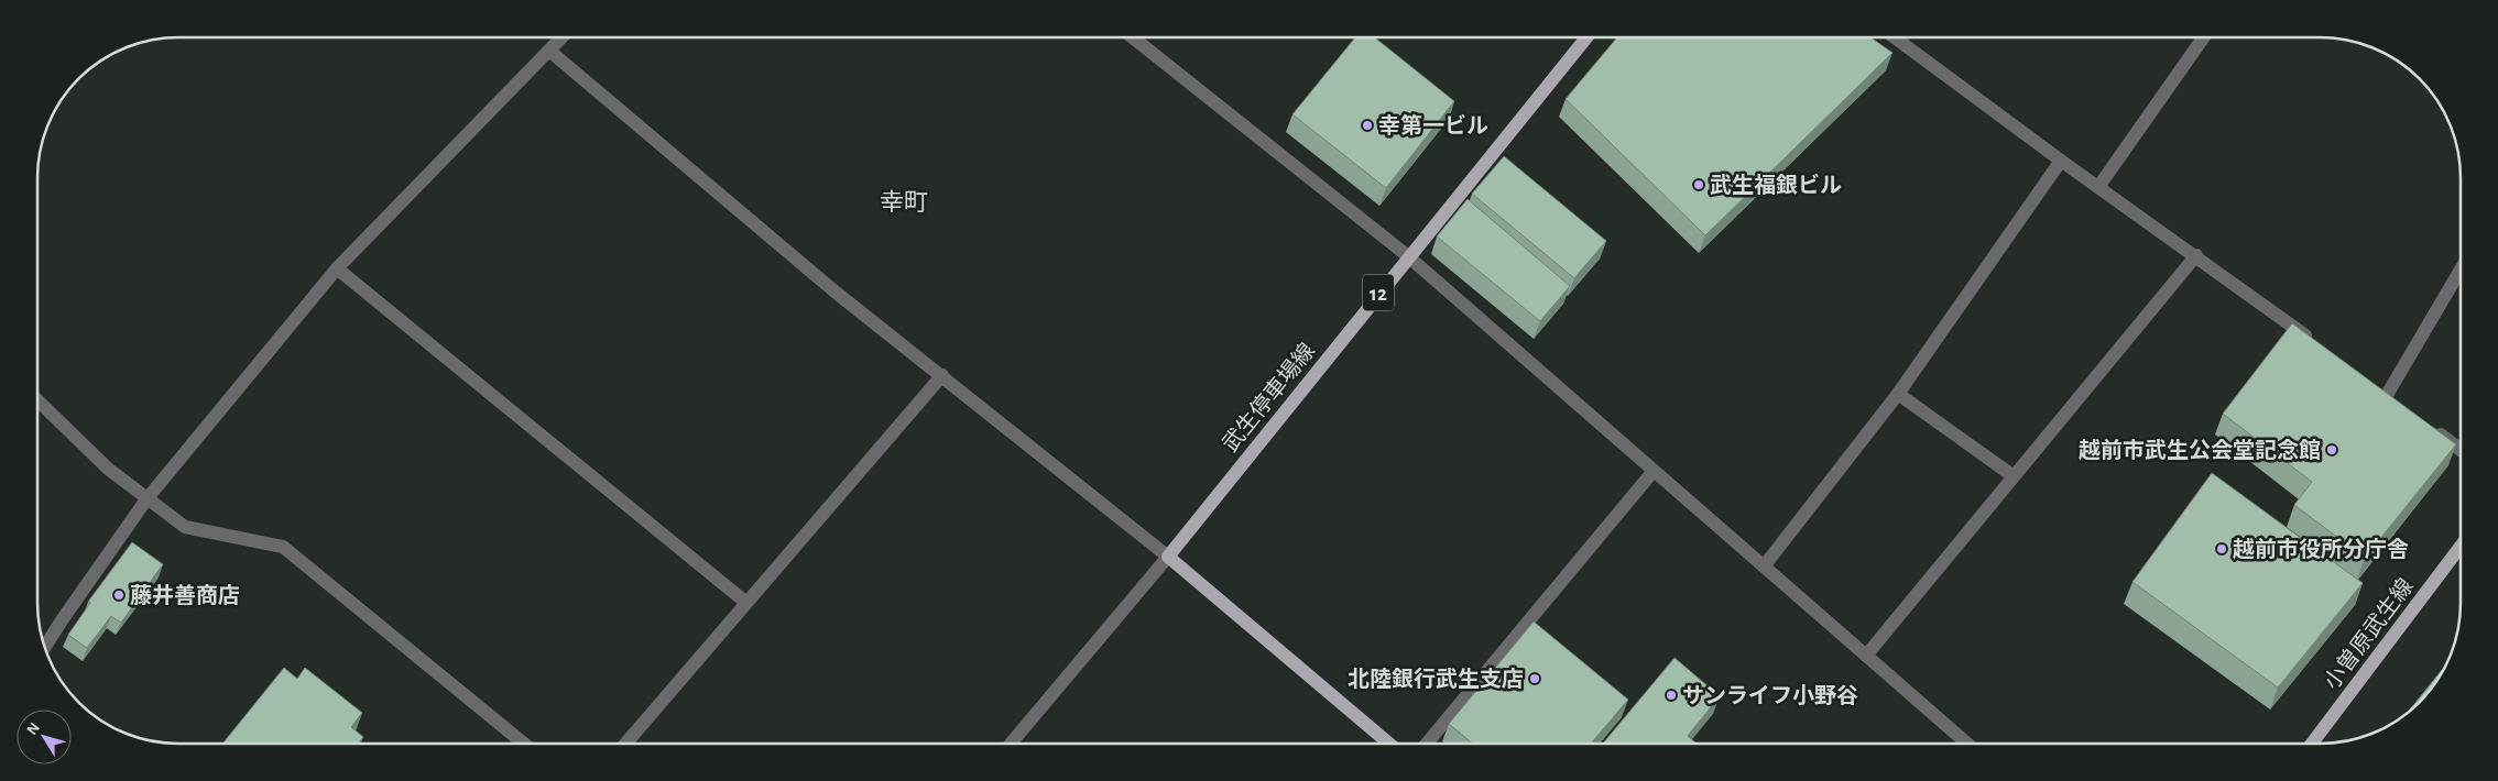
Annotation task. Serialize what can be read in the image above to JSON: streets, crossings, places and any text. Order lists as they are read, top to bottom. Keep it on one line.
{"streets":{"main road":["12","武生停車場線","小曽原武生線"]},"districts":["幸町"],"places":["幸第一ビル","武生福銀ビル","越前市武生公会堂記念館","越前市役所分庁舎","藤井善商店","北陸銀行武生支店","サンライフ小野谷"],"north":"top left"}
